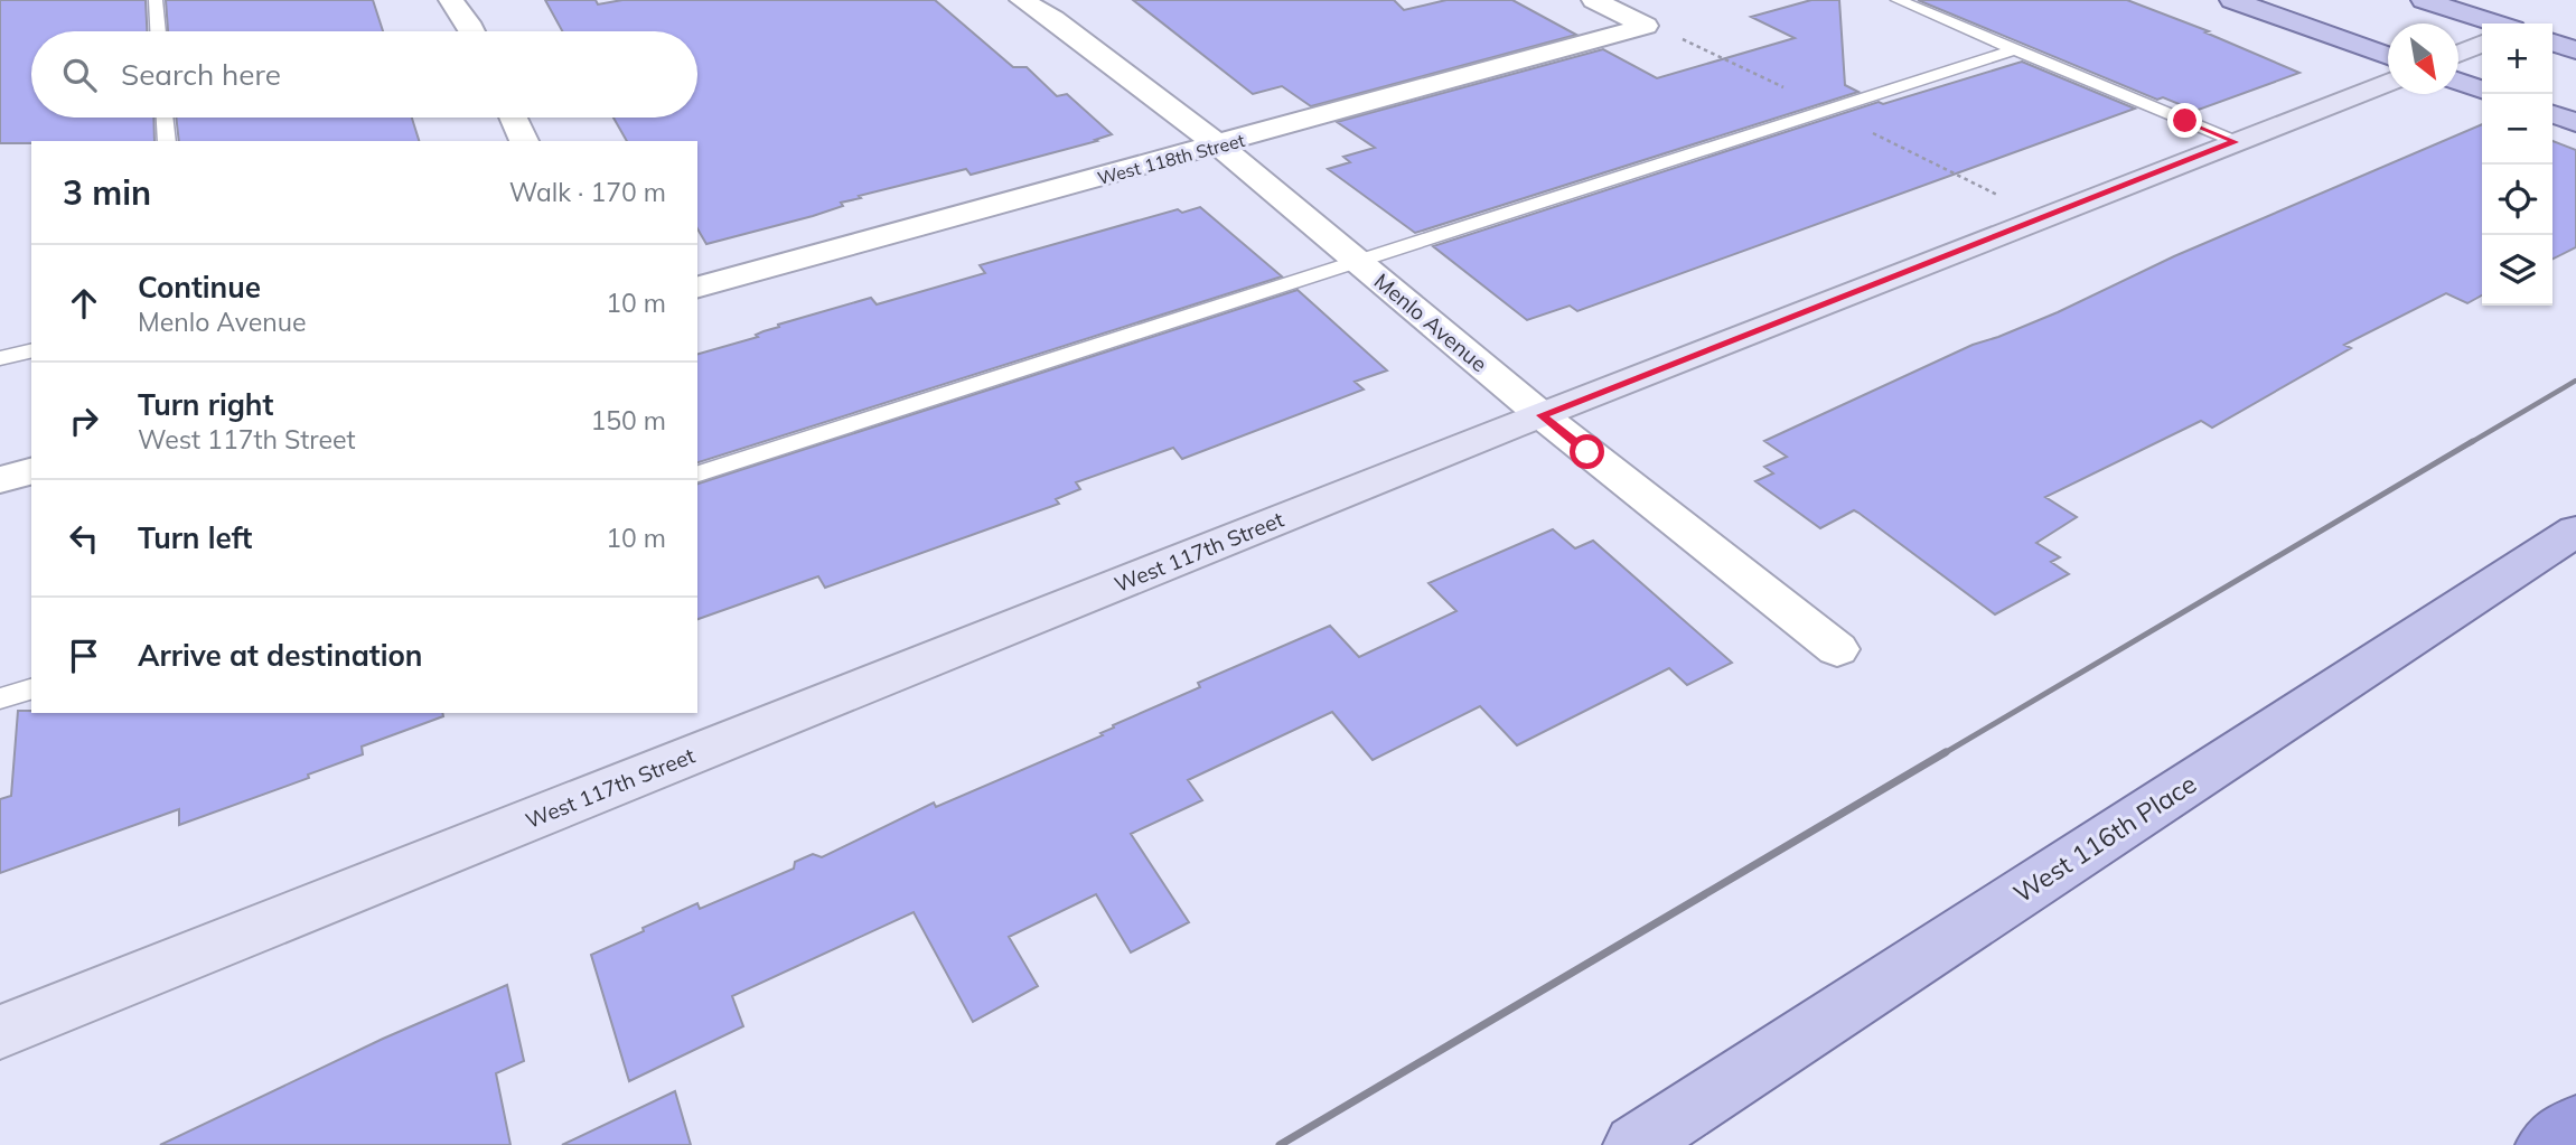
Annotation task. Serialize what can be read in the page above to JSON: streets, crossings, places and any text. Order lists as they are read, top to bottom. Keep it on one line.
{"streets":{"main road":["West 116th Place"],"street":["West 118th Street","Menlo Avenue","West 117th Street"]},"crossings":[["West 118th Street","Menlo Avenue"],["Menlo Avenue","West 117th Street"]],"north":"bottom right","page":{"map_buttons":["+","−"],"search":"Search here","heading":["3 min","Walk · 170 m"],"list":[["Continue","Menlo Avenue","10 m"],["Turn right","West 117th Street","150 m"],["Turn left","10 m"],"Arrive at destination"]}}
